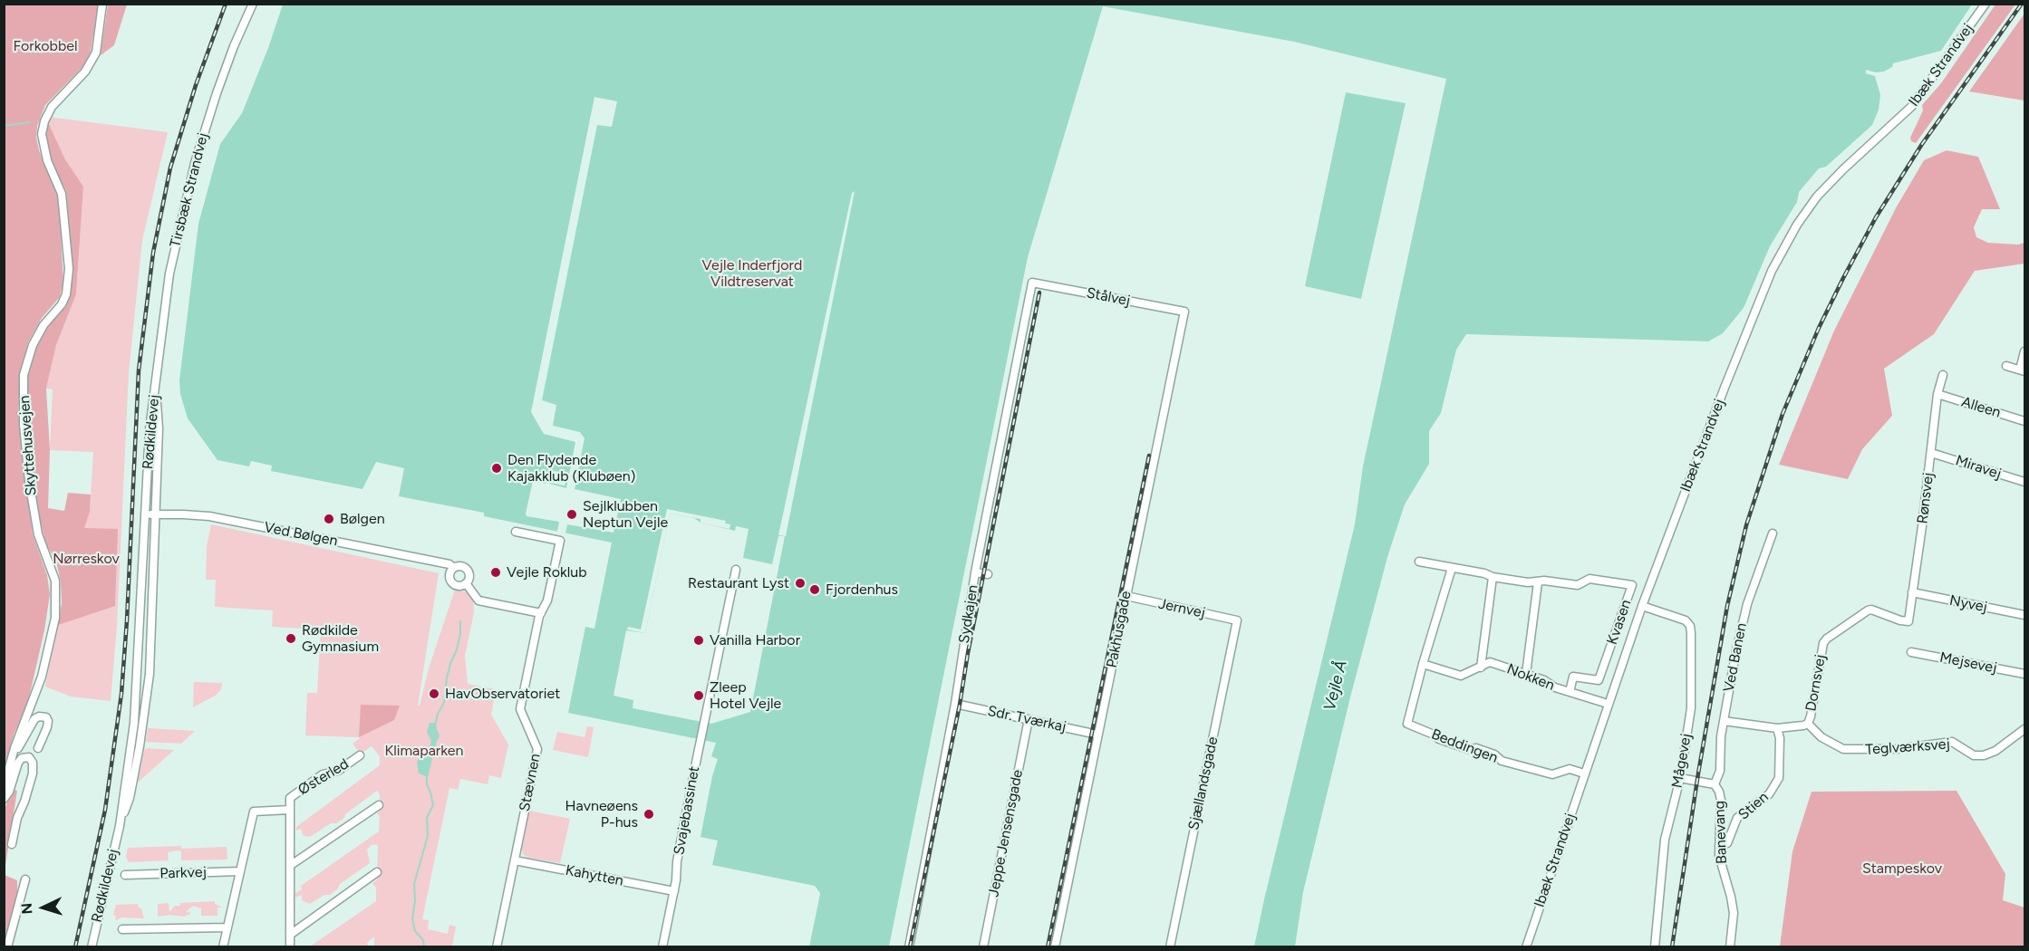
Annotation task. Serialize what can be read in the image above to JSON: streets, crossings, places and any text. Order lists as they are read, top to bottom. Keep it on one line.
{"streets":{"street":["Ibæk Strandvej","Tirsbæk Strandvej","Stålvej","Alleen","Rødkildevej","Skyttehusvejen","Miravej","Rønsvej","Ved Bølgen","Nyvej","Jernvej","Sydkajen","Kvasen","Pakhusgade","Ved Banen","Mejsevej","Nokken","Dornsvej","Sdr. Tværkaj","Beddingen","Teglværksvej","Mågevej","Østerled","Stævnen","Sjællandsgade","Stien","Svajebassinet","Banevang","Jeppe Jensensgade","Parkvej","Kahytten"]},"crossings":[["Ibæk Strandvej","Nokken"],["Ibæk Strandvej","Beddingen"],["Ibæk Strandvej","Mågevej"],["Tirsbæk Strandvej","Rødkildevej"],["Stålvej","Sydkajen"],["Stålvej","Pakhusgade"],["Alleen","Rønsvej"],["Rødkildevej","Ved Bølgen"],["Miravej","Rønsvej"],["Rønsvej","Nyvej"],["Rønsvej","Dornsvej"],["Jernvej","Pakhusgade"],["Jernvej","Sjællandsgade"],["Sydkajen","Sdr. Tværkaj"],["Kvasen","Nokken"],["Kvasen","Beddingen"],["Pakhusgade","Sdr. Tværkaj"],["Ved Banen","Banevang"],["Nokken","Beddingen"],["Dornsvej","Teglværksvej"],["Sdr. Tværkaj","Jeppe Jensensgade"],["Mågevej","Banevang"],["Stævnen","Kahytten"],["Stien","Banevang"],["Svajebassinet","Kahytten"]],"water":["Vejle Å"],"parks":["Forkobbel","Vejle Inderfjord Vildtreservat","Nørreskov","Klimaparken","Stampeskov"],"places":["Den Flydende Kajakklub (Klubøen)","Sejlklubben Neptun Vejle","Bølgen","Vejle Roklub","Restaurant Lyst","Fjordenhus","Rødkilde Gymnasium","Vanilla Harbor","HavObservatoriet","Zleep Hotel Vejle","Havneøens P-hus"],"north":"left"}
